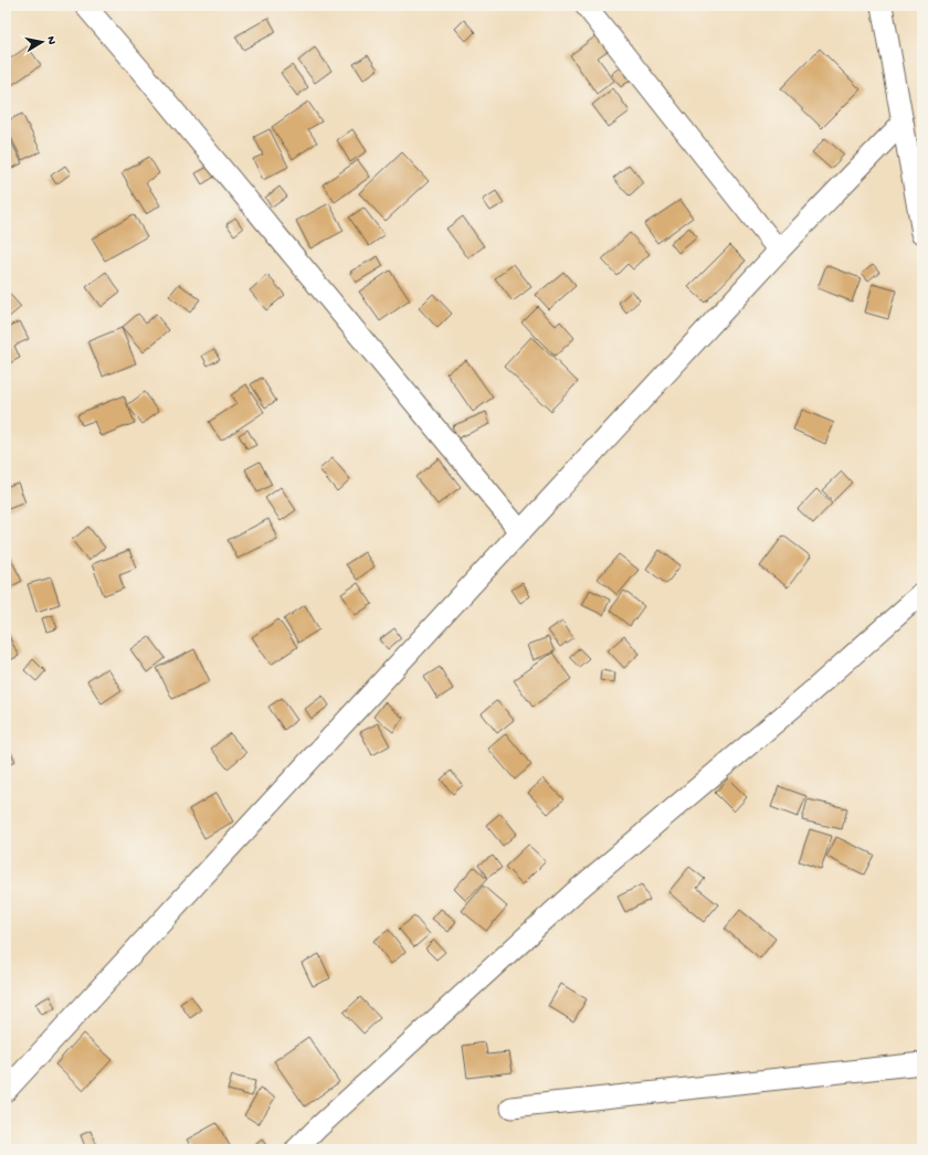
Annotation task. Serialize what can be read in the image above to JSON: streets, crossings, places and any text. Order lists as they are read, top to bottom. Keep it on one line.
{"north":"right"}
